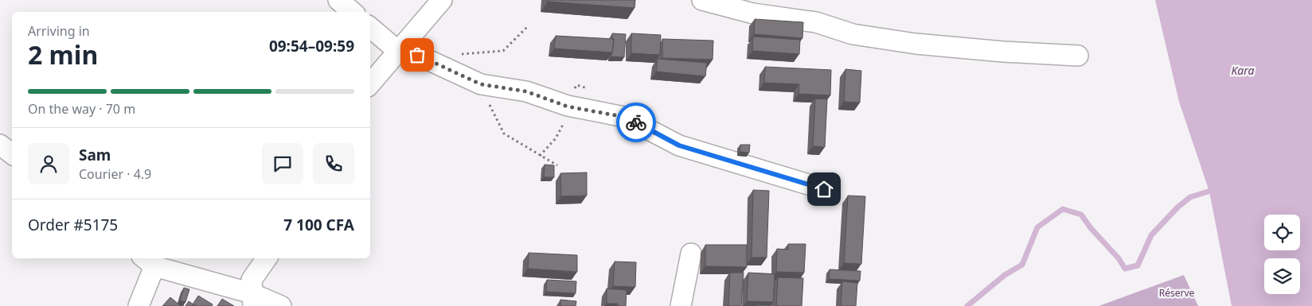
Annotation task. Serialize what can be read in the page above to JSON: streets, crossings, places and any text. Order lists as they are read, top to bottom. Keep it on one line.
{"water":["Kara"],"parks":["Réserve"],"page":{"heading":["2 min","Arriving in","09:54–09:59"],"panel":["Sam","Courier · 4.9","Order #5175","7 100 CFA"],"bar":"On the way · 70 m"}}
